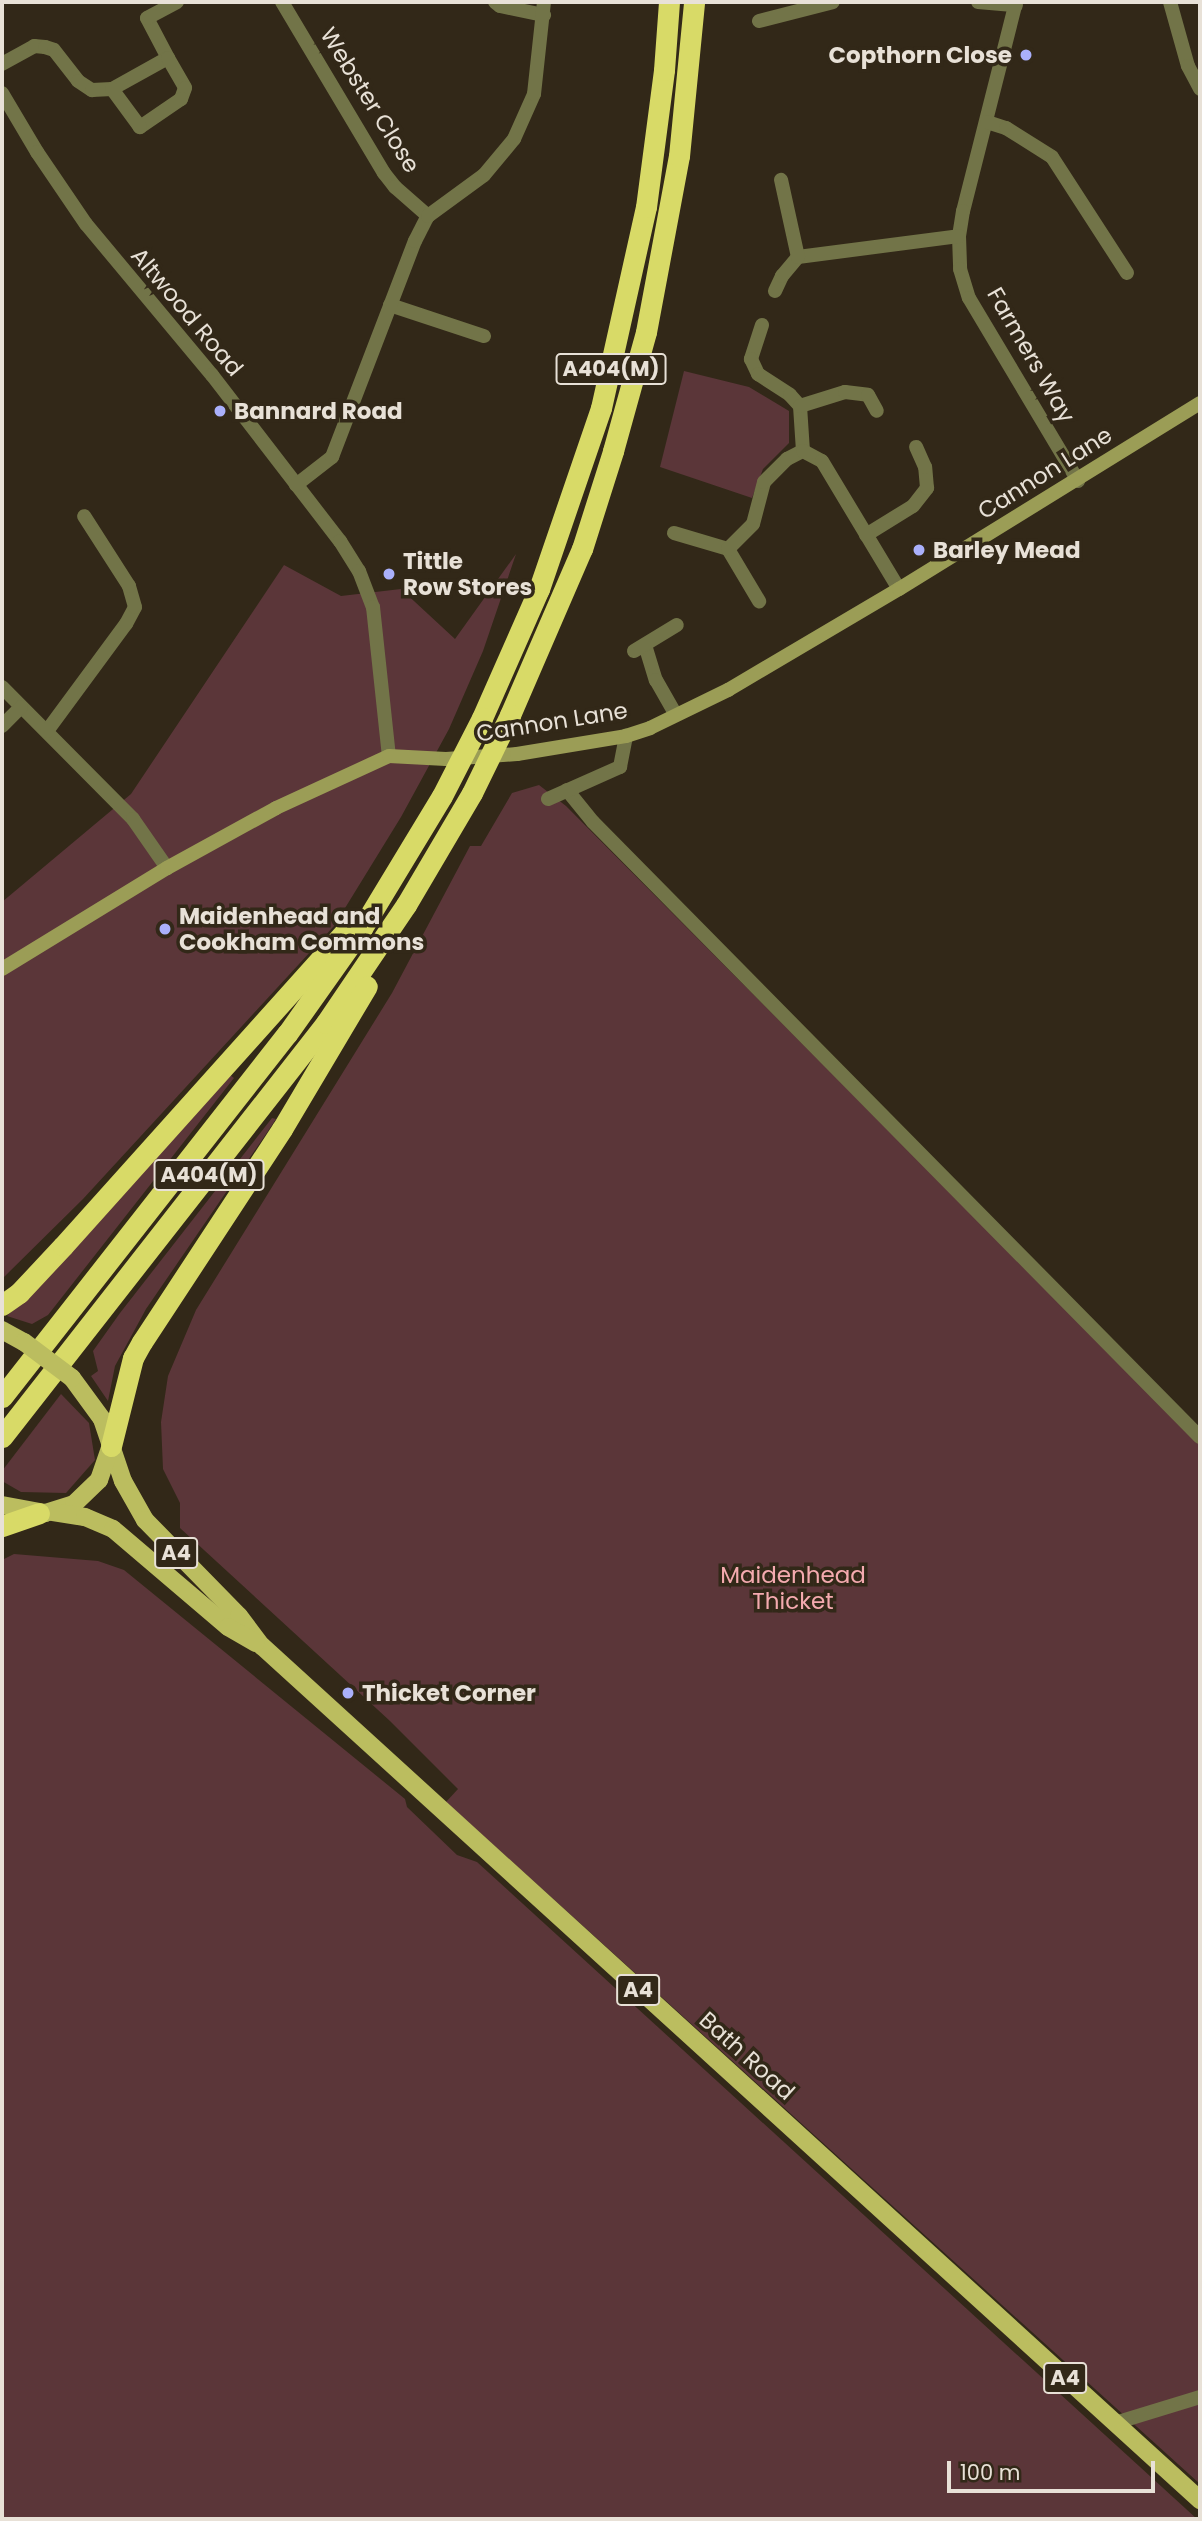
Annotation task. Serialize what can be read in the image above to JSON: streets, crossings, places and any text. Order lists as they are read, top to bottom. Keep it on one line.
{"streets":{"highway":["A404(M)"],"main road":["A4","Bath Road"],"street":["Webster Close","Altwood Road","Farmers Way","Cannon Lane"]},"crossings":[["Altwood Road","Cannon Lane"],["Farmers Way","Cannon Lane"],["A404(M)","Bath Road"]],"parks":["Maidenhead Thicket"],"places":["Copthorn Close","Bannard Road","Barley Mead","Tittle Row Stores","Maidenhead and Cookham Commons","Thicket Corner"],"scale_bar":"100 m"}
